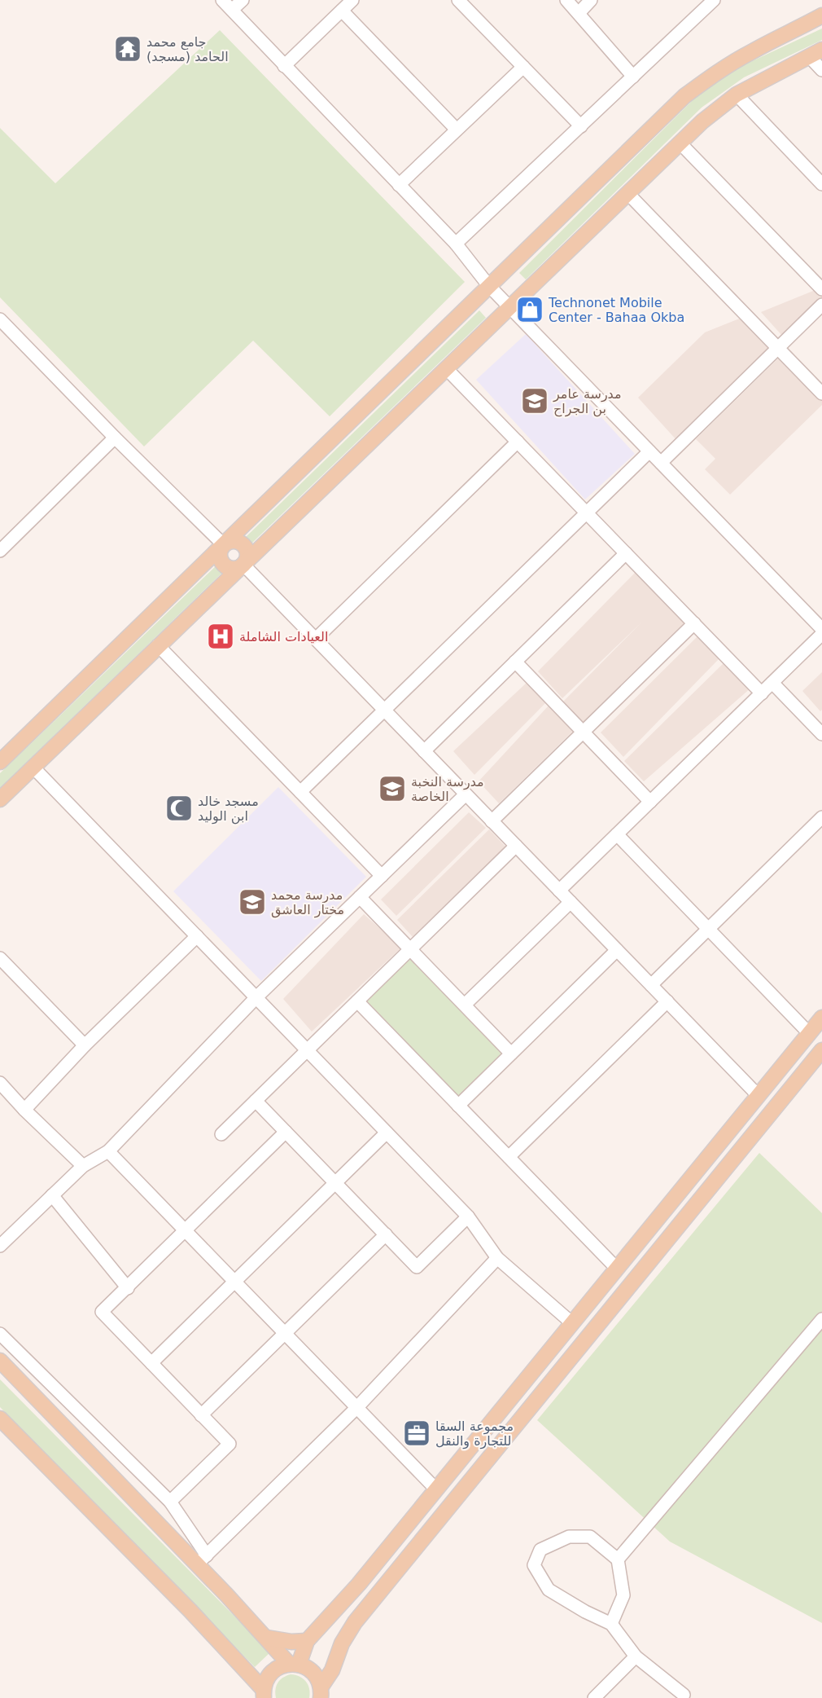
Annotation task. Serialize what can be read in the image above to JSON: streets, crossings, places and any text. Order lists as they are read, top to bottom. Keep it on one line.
{"places":{"temple":["جامع محمد الحامد (مسجد)"],"shop":["Technonet Mobile Center - Bahaa Okba"],"school or university":["مدرسة عامر بن الجراح","مدرسة النخبة الخاصة","مدرسة محمد مختار العاشق"],"hospital":["العيادات الشاملة"],"mosque":["مسجد خالد ابن الوليد"],"office":["مجموعة السقا للتجارة والنقل"]}}
